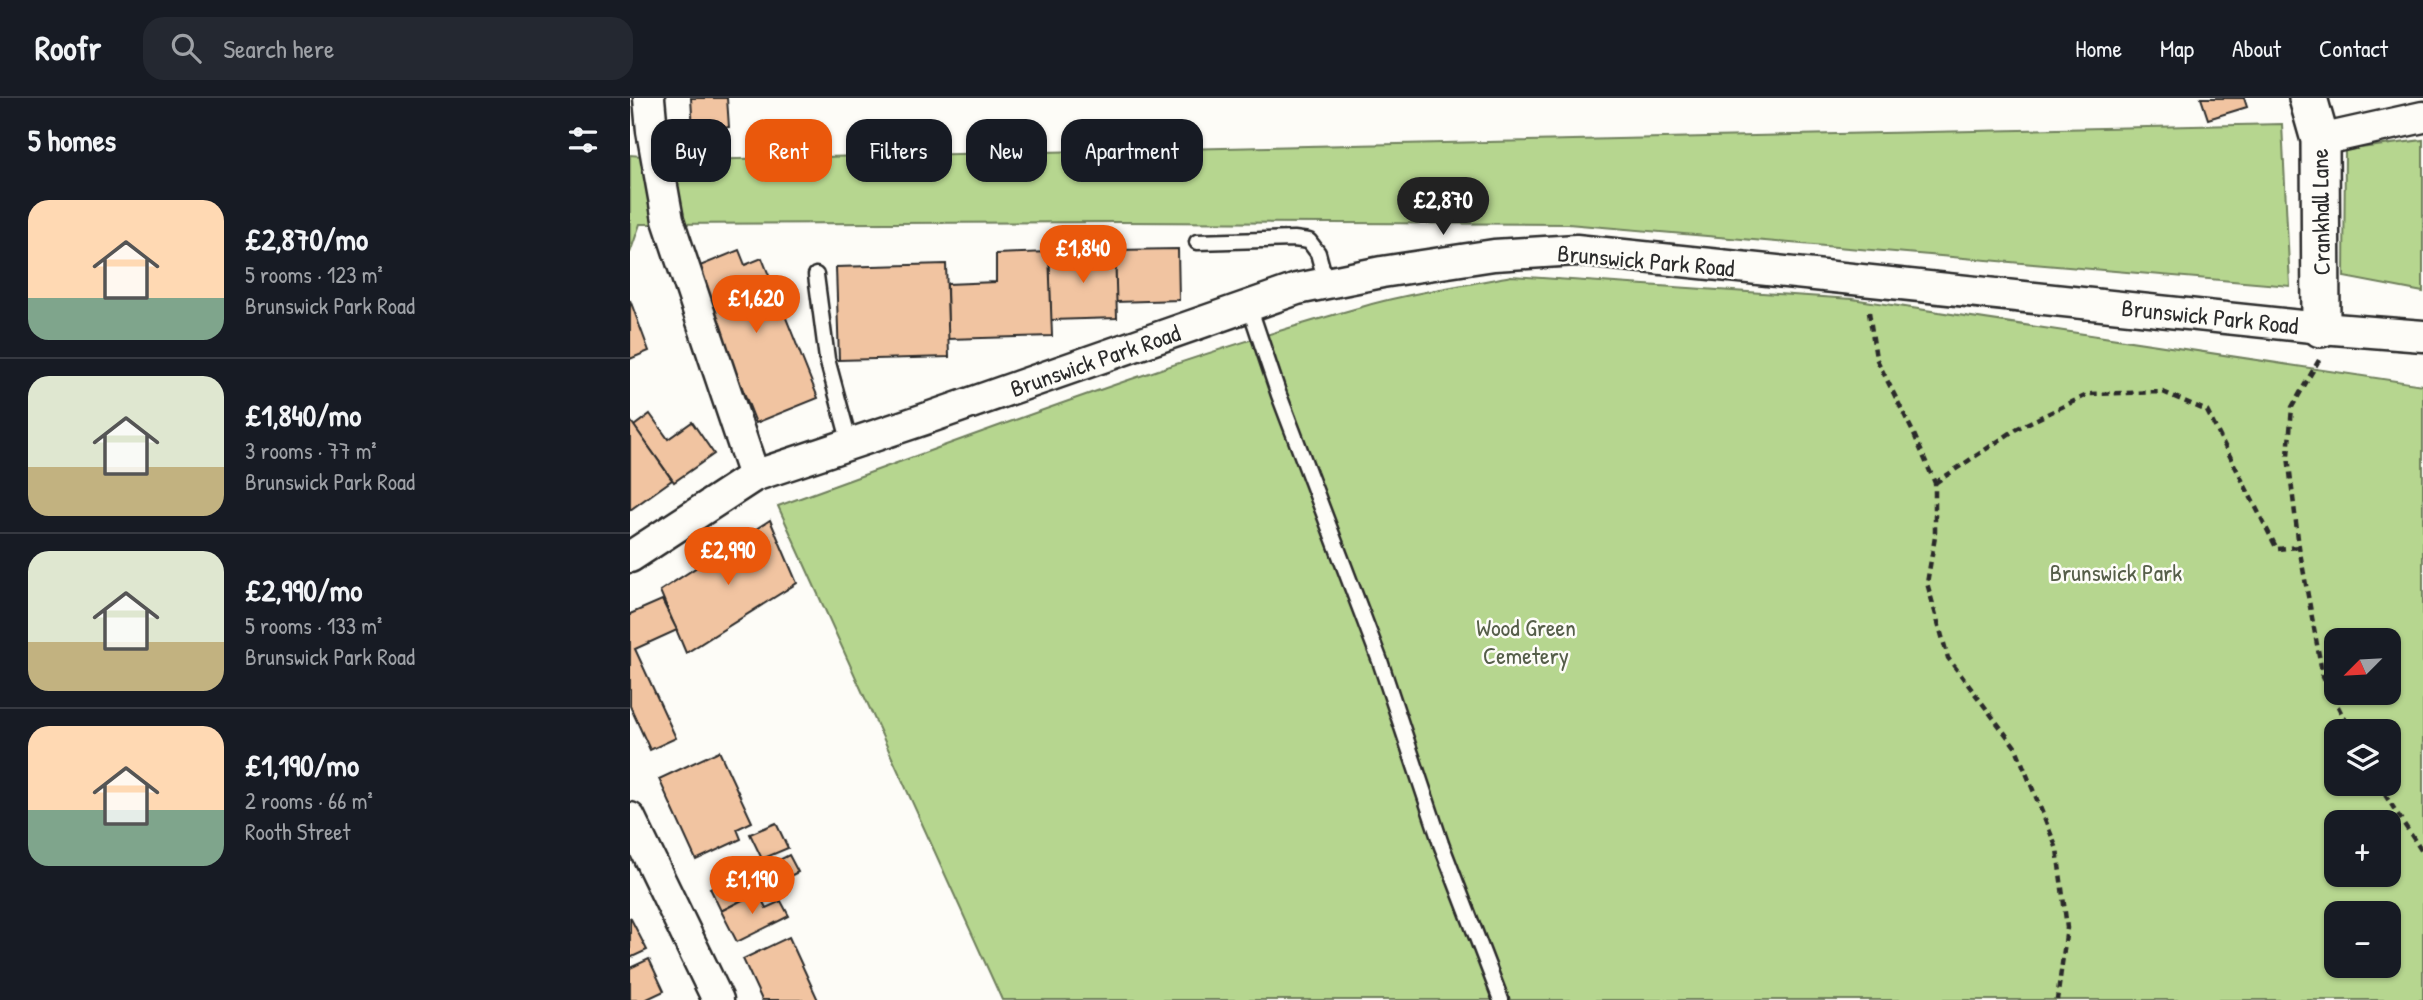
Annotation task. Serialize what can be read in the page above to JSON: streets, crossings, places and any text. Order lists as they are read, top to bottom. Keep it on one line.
{"streets":{"street":["Crankhall Lane","Brunswick Park Road"]},"crossings":[["Crankhall Lane","Brunswick Park Road"]],"parks":["Brunswick Park","Wood Green Cemetery"],"north":"bottom left","page":{"header":"Roofr","search":"Search here","nav":["Home","Map","About","Contact"],"heading":"5 homes","chip":["Buy","Rent","Filters","New","Apartment"],"price":["£2,870","£1,840","£1,620","£2,990","£1,190"],"list":[{"name":"£2,870/mo","note":"5 rooms · 123 m² · Brunswick Park Road"},{"name":"£1,840/mo","note":"3 rooms · 77 m² · Brunswick Park Road"},{"name":"£2,990/mo","note":"5 rooms · 133 m² · Brunswick Park Road"},{"name":"£1,190/mo","note":"2 rooms · 66 m² · Rooth Street"}],"map_buttons":["+","−"]}}
